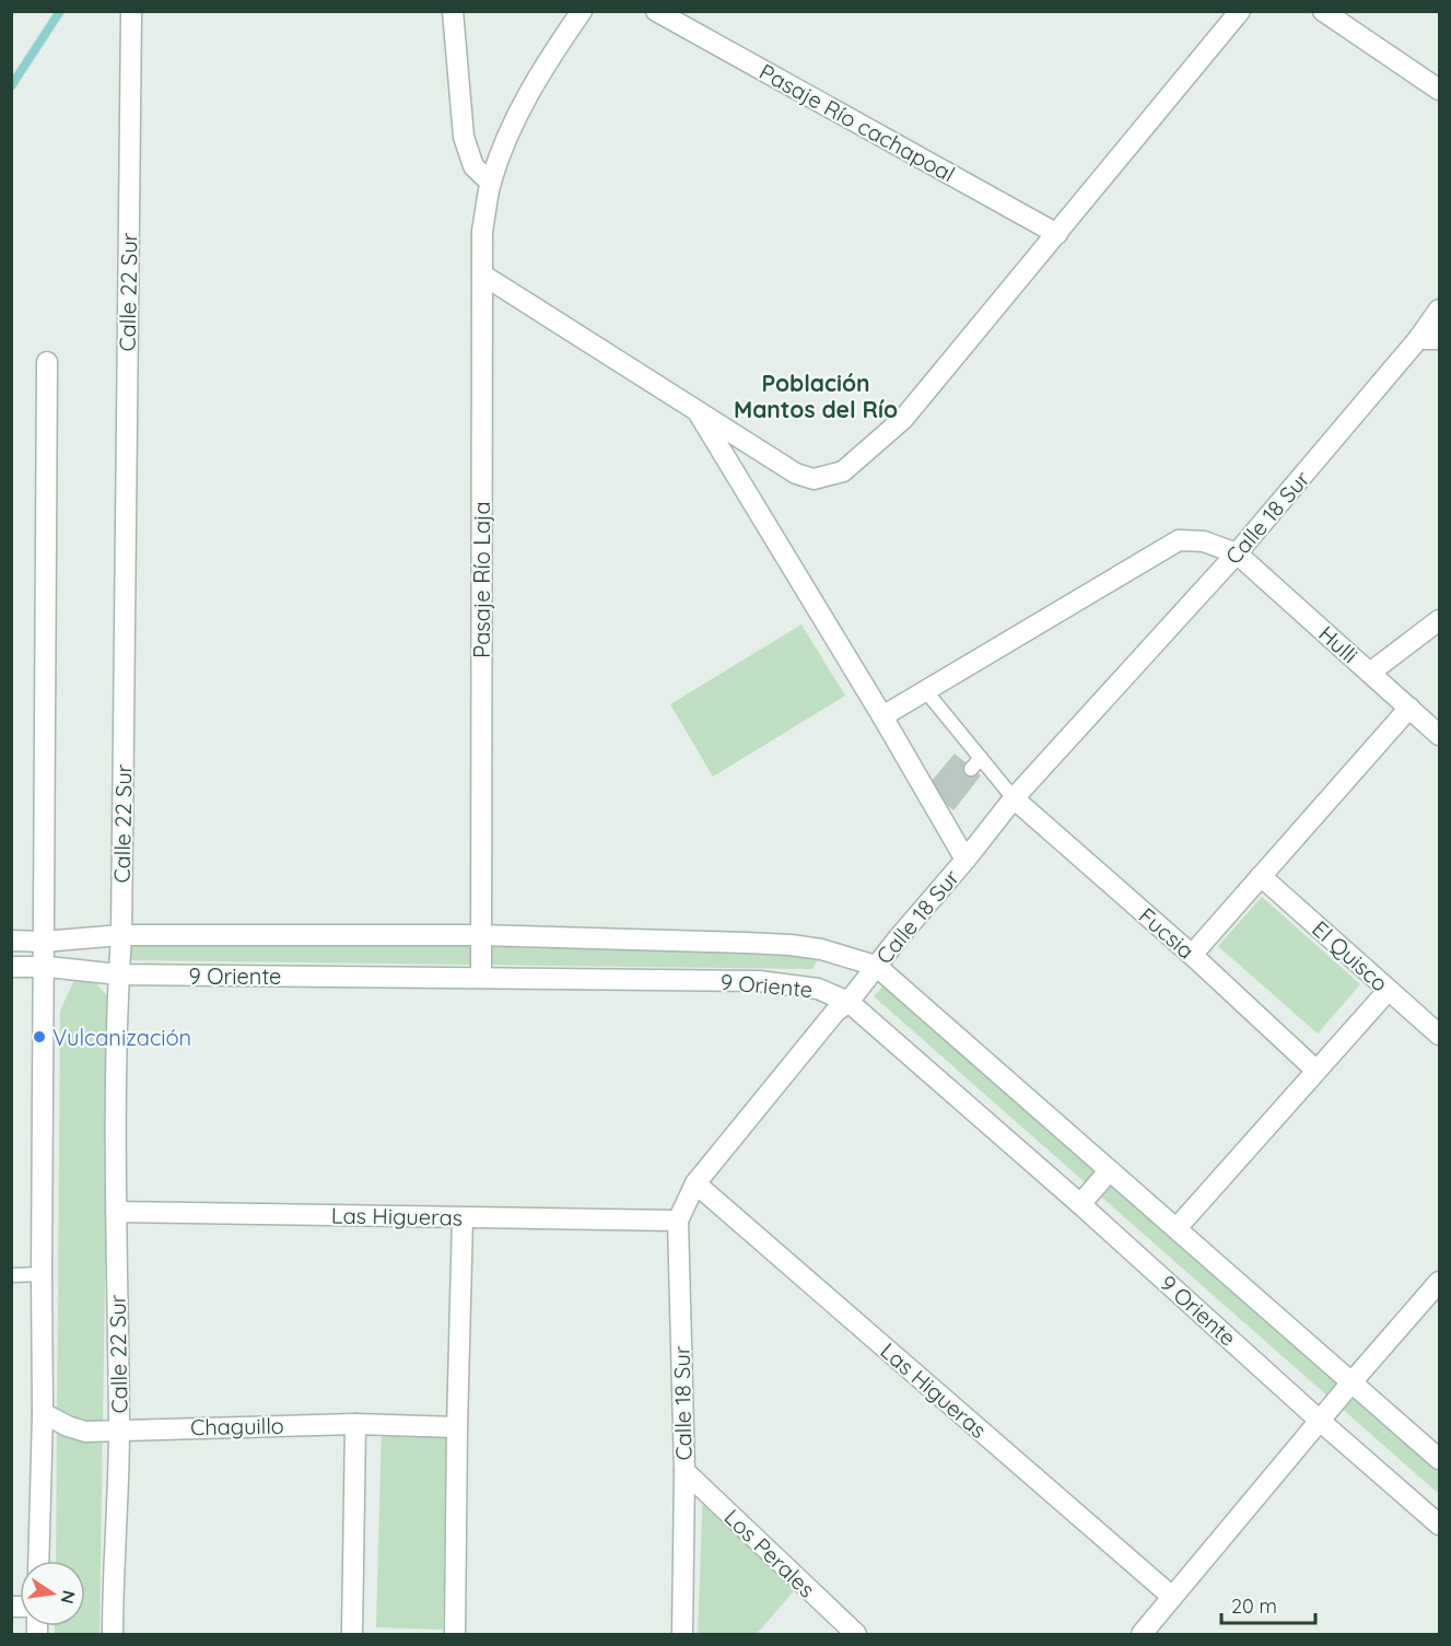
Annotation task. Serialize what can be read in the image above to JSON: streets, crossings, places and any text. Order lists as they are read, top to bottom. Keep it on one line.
{"streets":{"street":["Pasaje Río cachapoal","Calle 22 Sur","Calle 18 Sur","Pasaje Río Laja","Hulli","Fucsia","El Quisco","9 Oriente","Las Higueras","Chaguillo","Los Perales"]},"crossings":[["Calle 22 Sur","9 Oriente"],["Calle 22 Sur","Las Higueras"],["Calle 22 Sur","Chaguillo"],["Calle 18 Sur","Hulli"],["Calle 18 Sur","Fucsia"],["Calle 18 Sur","9 Oriente"],["Calle 18 Sur","Las Higueras"],["Calle 18 Sur","Los Perales"],["Pasaje Río Laja","9 Oriente"]],"districts":["Población Mantos del Río"],"places":["Vulcanización"],"scale_bar":"20 m","north":"right"}
